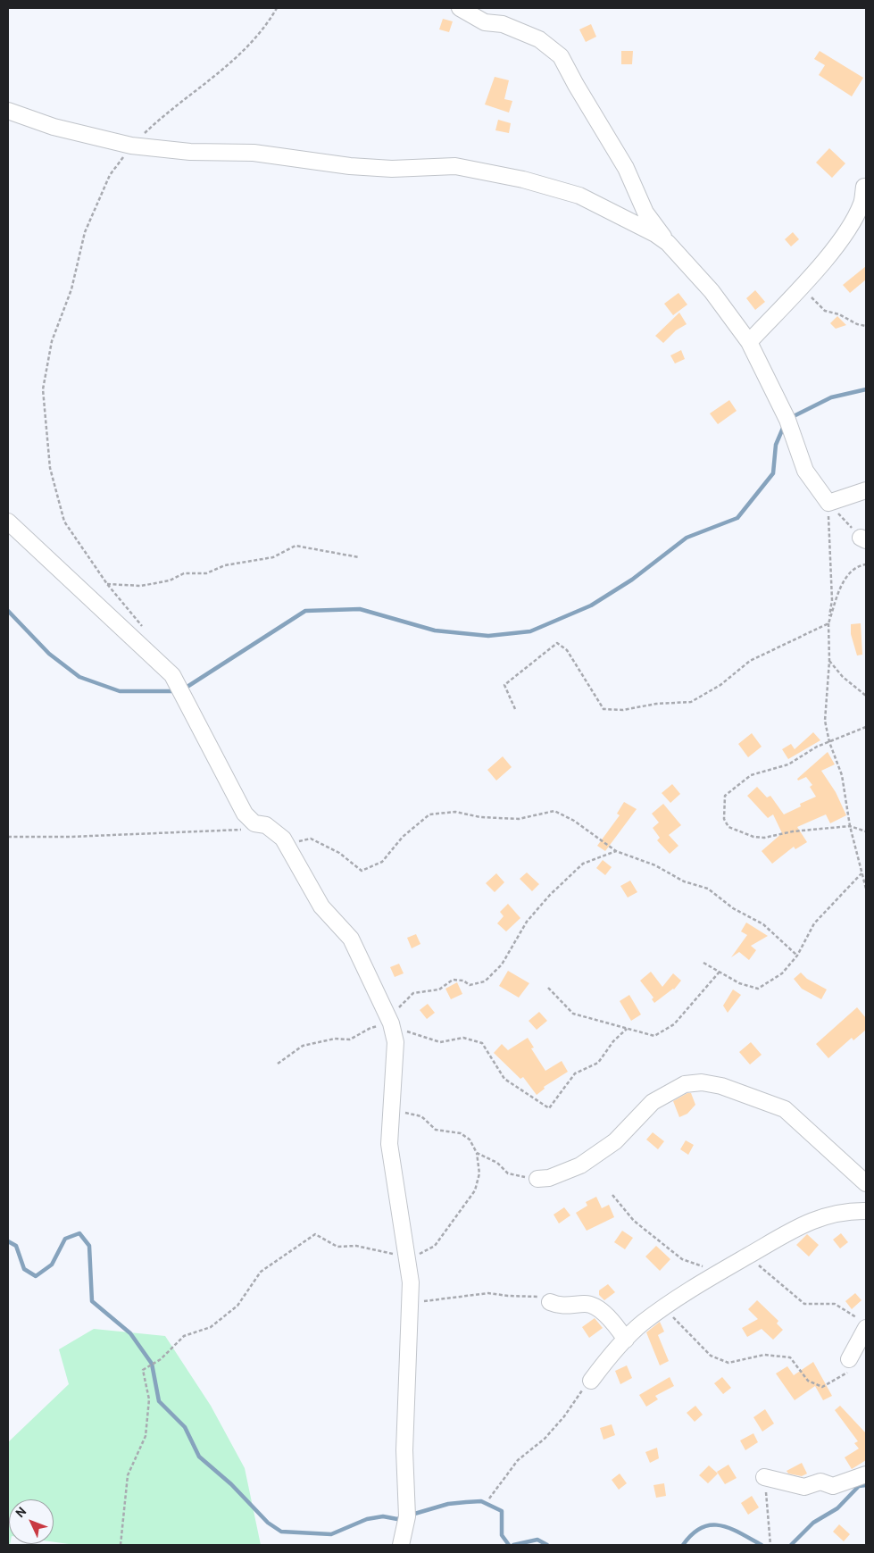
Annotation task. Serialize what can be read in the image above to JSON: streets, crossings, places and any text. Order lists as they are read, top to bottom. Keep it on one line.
{"north":"top left"}
